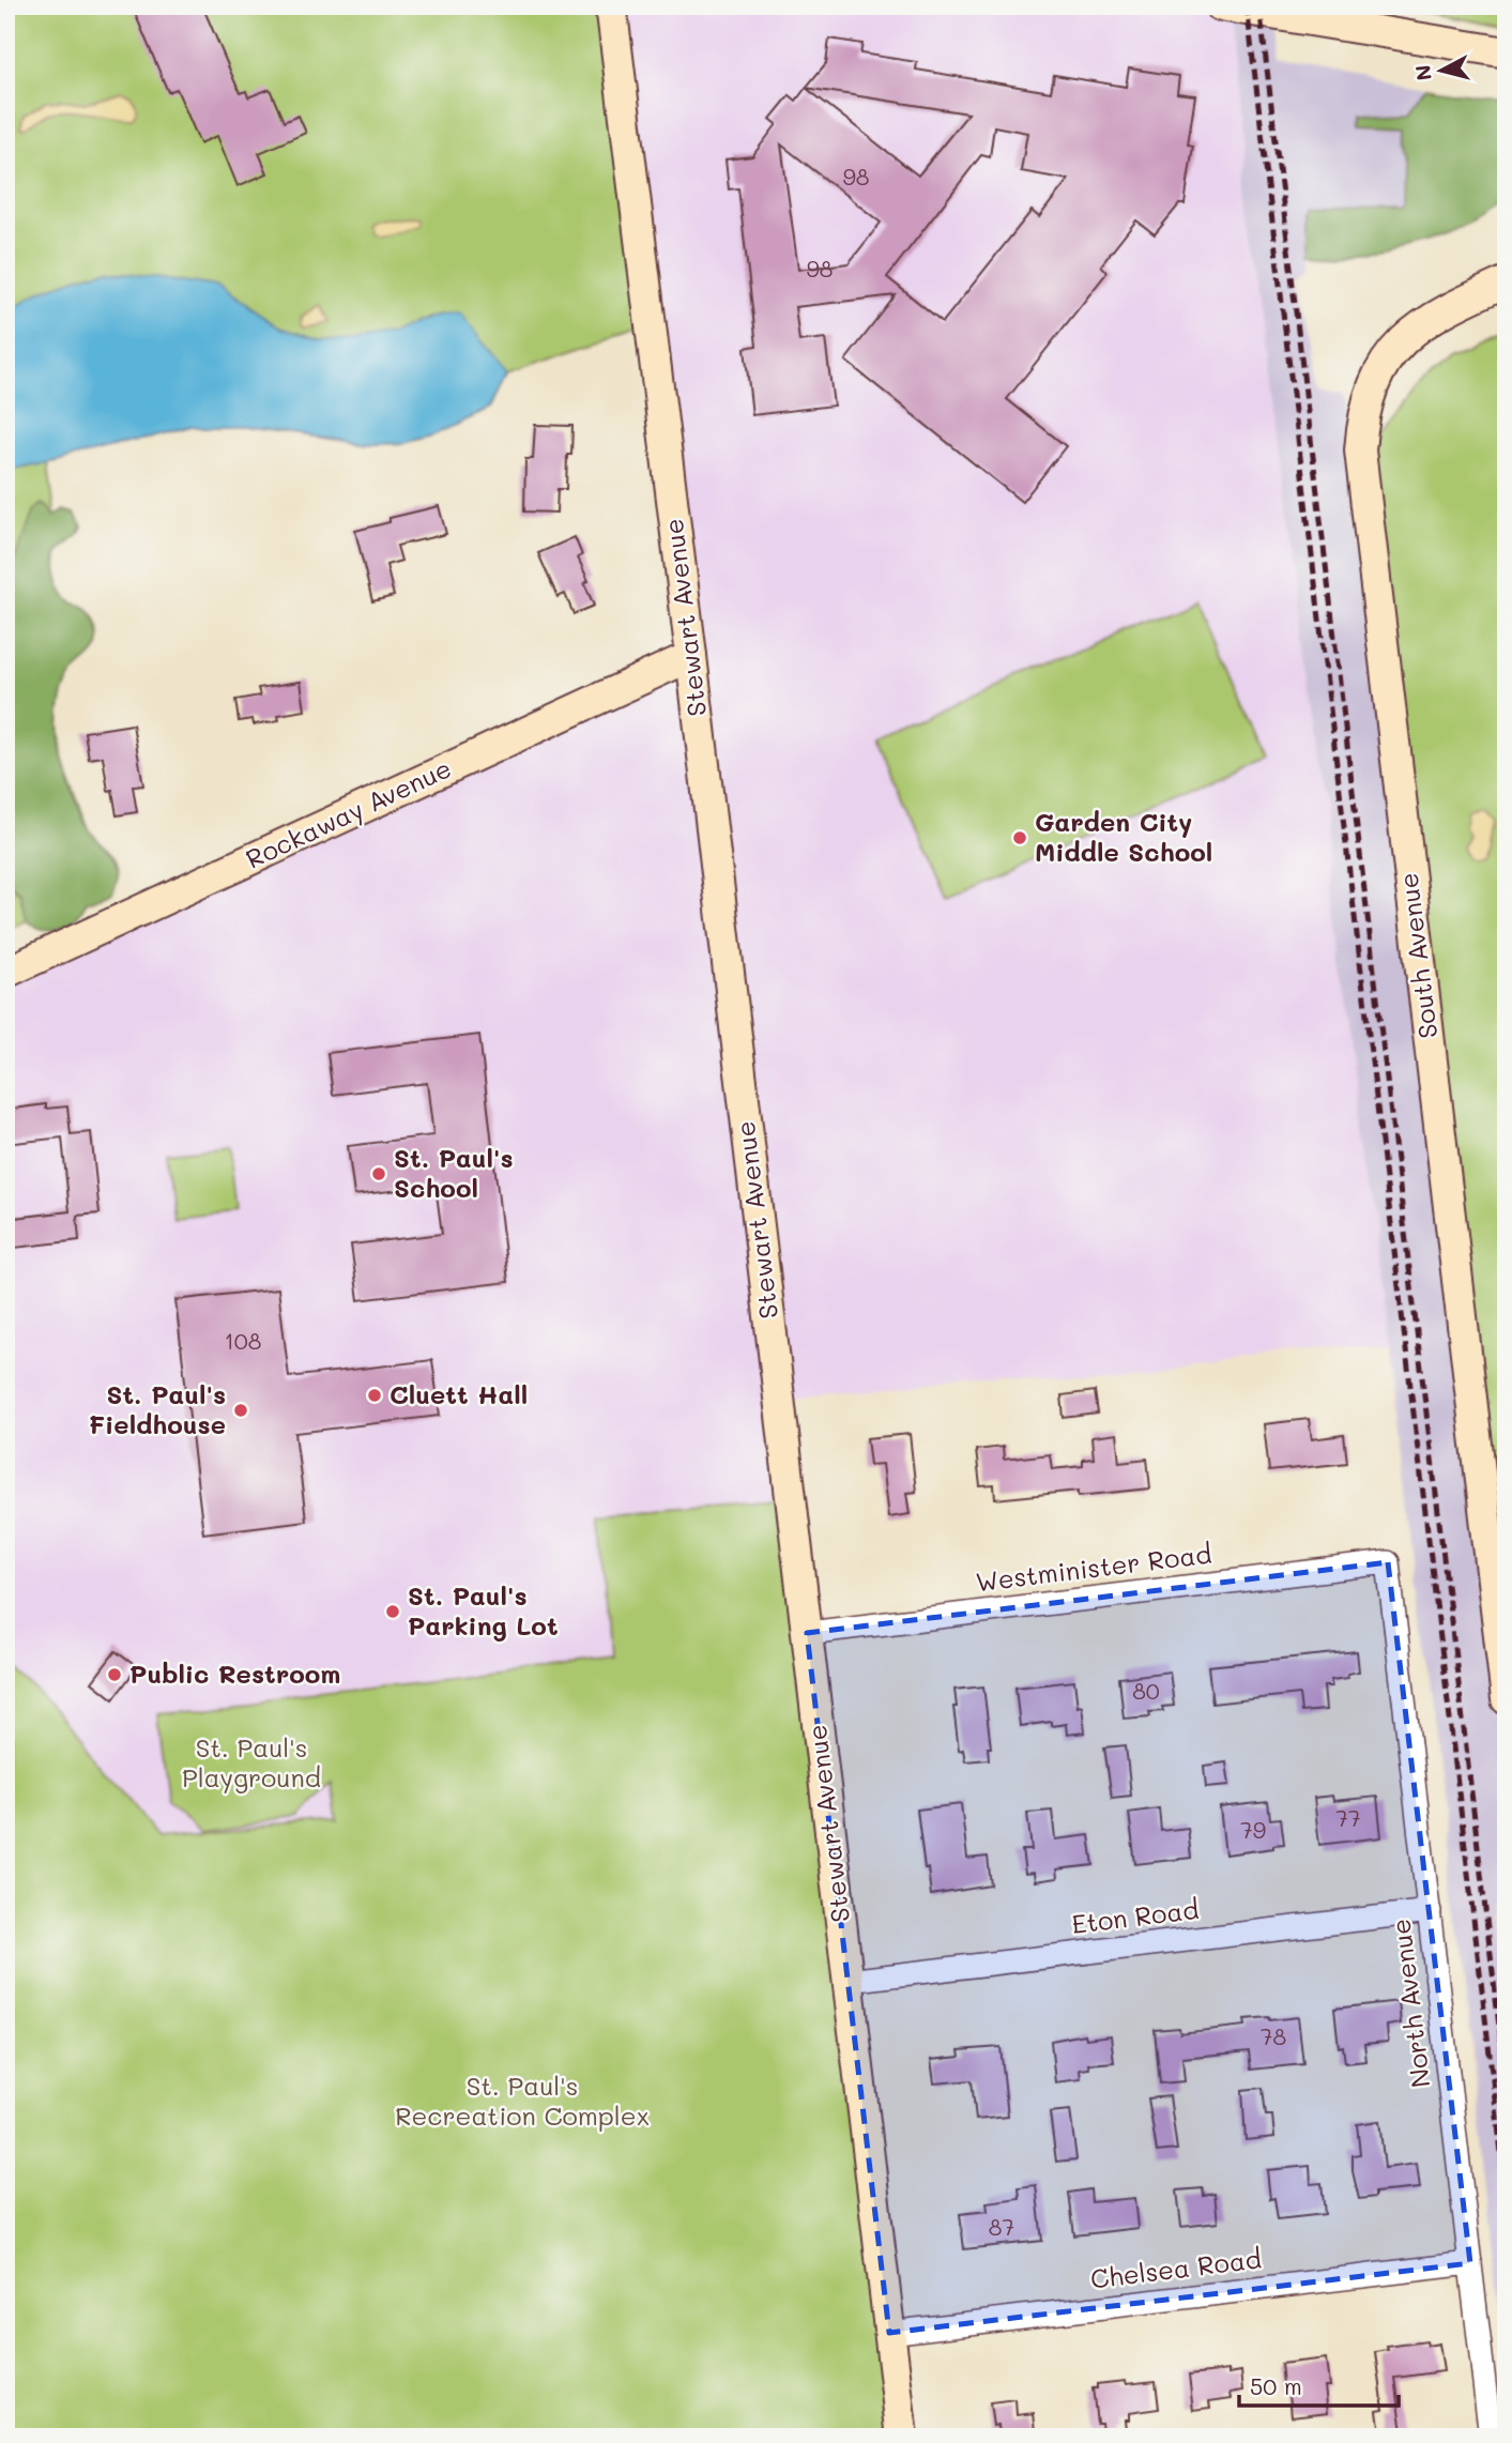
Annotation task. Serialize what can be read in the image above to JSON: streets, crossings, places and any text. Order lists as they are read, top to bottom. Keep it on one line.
{"streets":{"main road":["Stewart Avenue","Rockaway Avenue","South Avenue"],"street":["Westminister Road","Eton Road","North Avenue","Chelsea Road"]},"crossings":[["Stewart Avenue","Rockaway Avenue"],["Stewart Avenue","Westminister Road"],["Stewart Avenue","Eton Road"],["Stewart Avenue","Chelsea Road"],["Westminister Road","North Avenue"],["Eton Road","North Avenue"],["North Avenue","Chelsea Road"]],"parks":["St. Paul's Playground","St. Paul's Recreation Complex"],"places":["Garden City Middle School","St. Paul's School","Cluett Hall","St. Paul's Fieldhouse","St. Paul's Parking Lot","Public Restroom"],"house_numbers":["98","98","108","80","77","79","78","87"],"scale_bar":"50 m","north":"left"}
